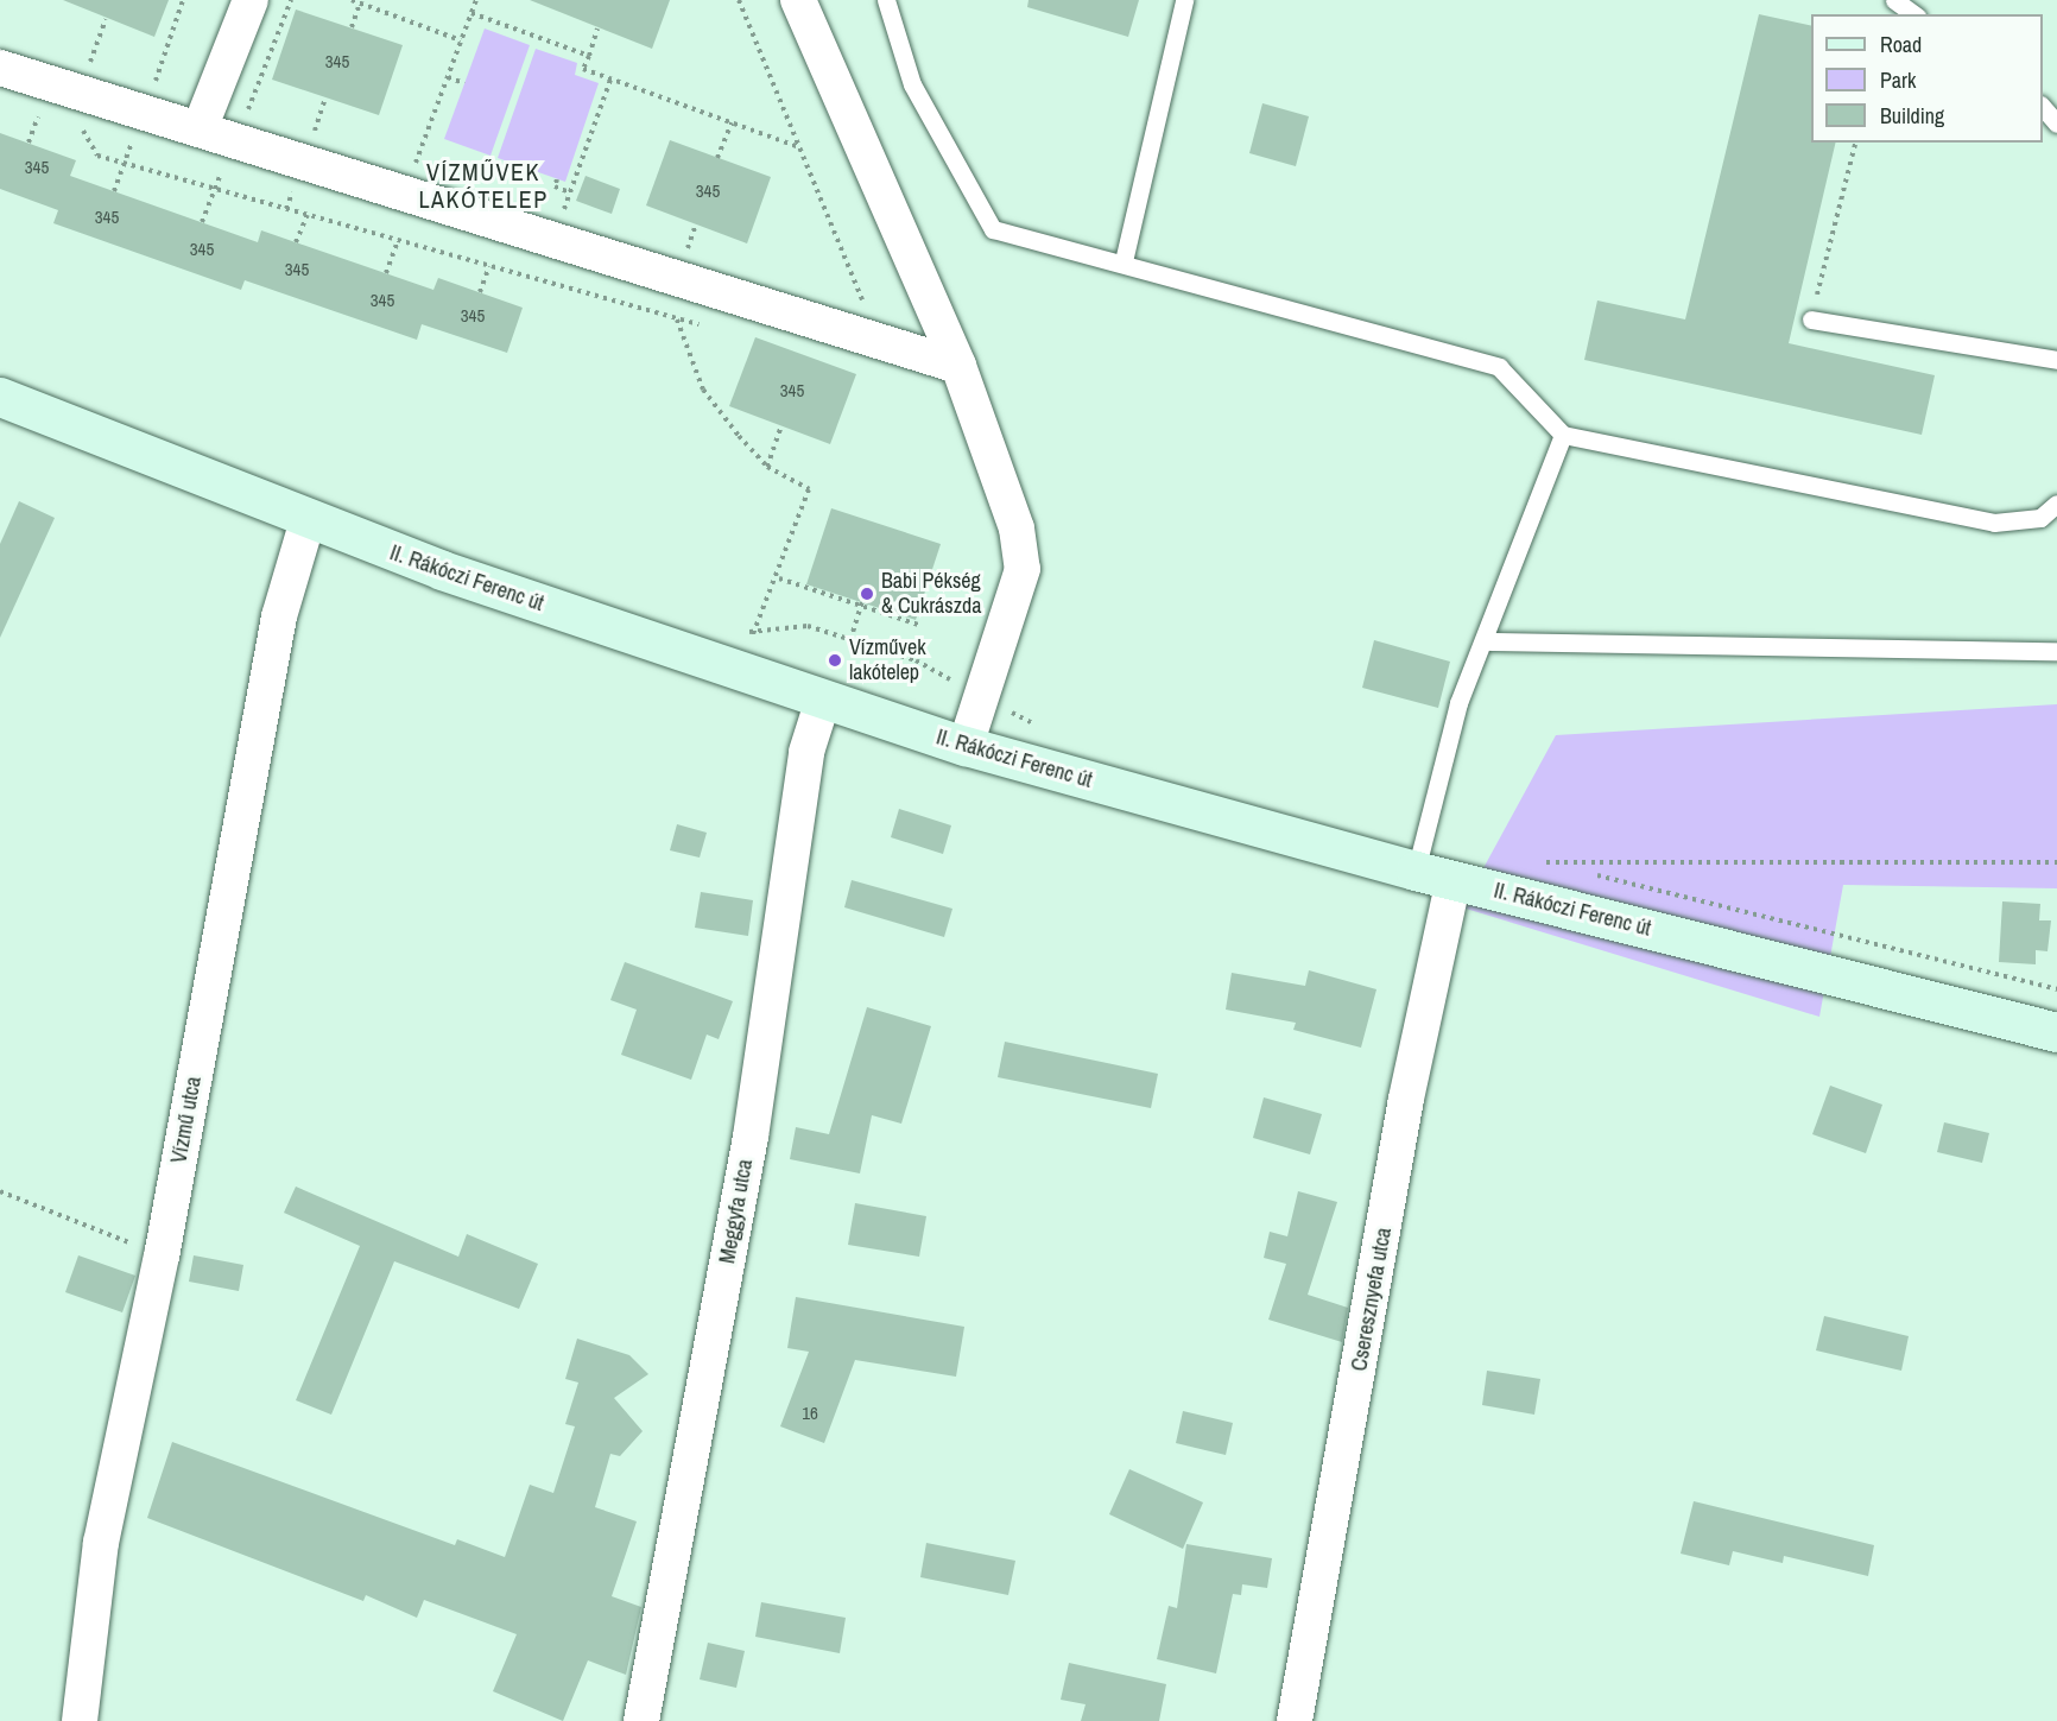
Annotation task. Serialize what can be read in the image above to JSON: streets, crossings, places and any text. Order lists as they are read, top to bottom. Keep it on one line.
{"streets":{"main road":["II. Rákóczi Ferenc út"],"street":["Vízmű utca","Meggyfa utca","Cseresznyefa utca"]},"crossings":[["II. Rákóczi Ferenc út","Vízmű utca"],["II. Rákóczi Ferenc út","Meggyfa utca"],["II. Rákóczi Ferenc út","Cseresznyefa utca"]],"districts":["VÍZMŰVEK LAKÓTELEP"],"places":["Babi Pékség & Cukrászda","Vízművek lakótelep"],"house_numbers":["345","345","345","345","345","345","345","345","345","16"],"legend":["Road","Park","Building"]}
